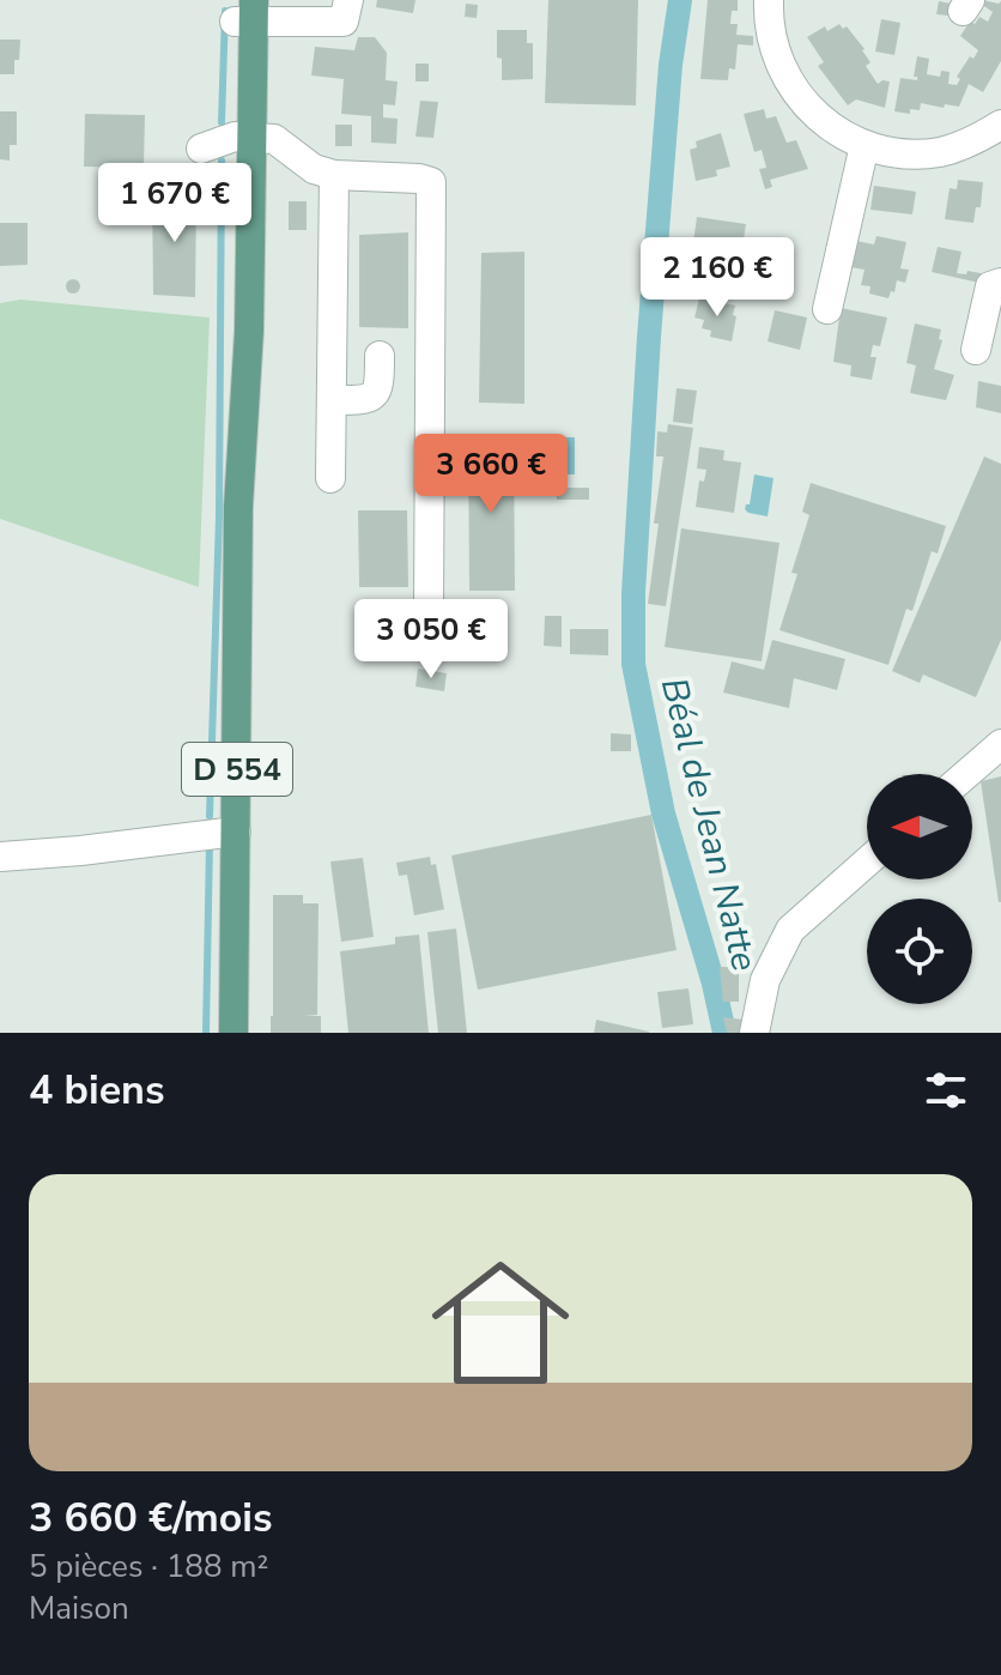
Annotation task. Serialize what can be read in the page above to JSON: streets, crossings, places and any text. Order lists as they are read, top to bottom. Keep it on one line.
{"streets":{"main road":["D 554"]},"water":["Béal de Jean Natte"],"north":"left","page":{"price":["1 670 €","2 160 €","3 660 €","3 050 €"],"heading":"4 biens","list":[{"name":"3 660 €/mois","note":"5 pièces · 188 m² · Maison"}]}}
